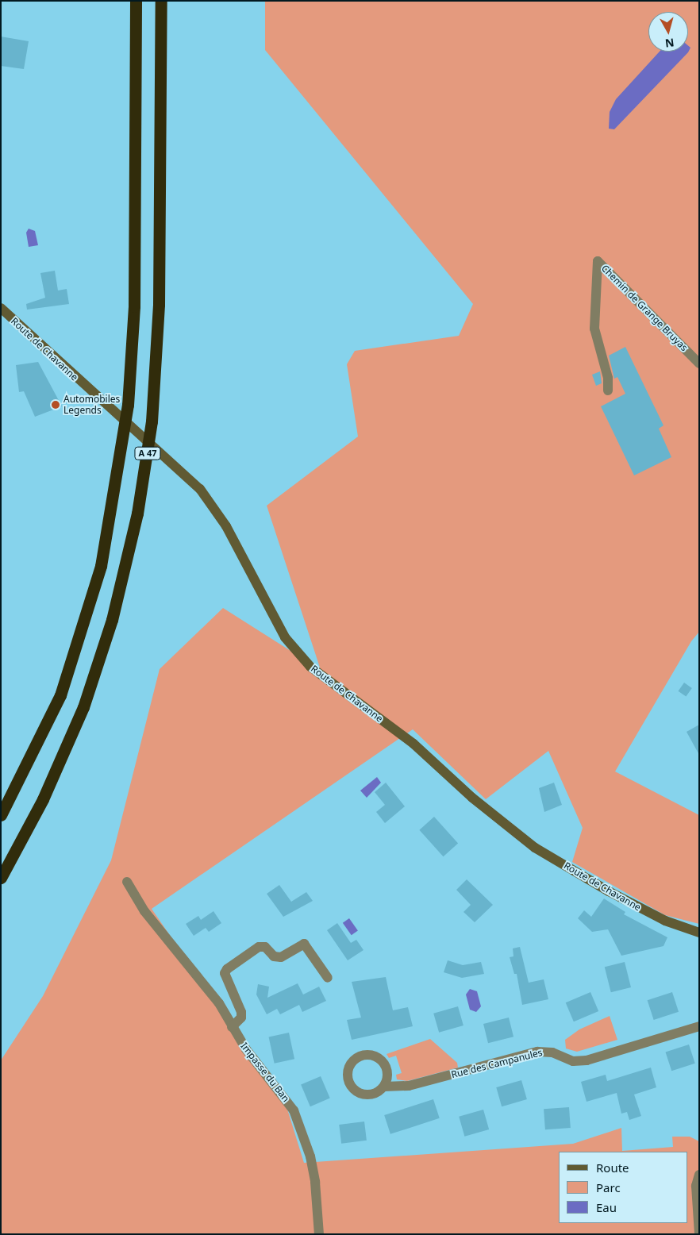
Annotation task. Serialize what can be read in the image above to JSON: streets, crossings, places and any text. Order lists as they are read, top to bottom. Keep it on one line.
{"streets":{"highway":["A 47"],"main road":["Route de Chavanne"],"street":["Chemin de Grange Bruyas","Rue des Campanules","Impasse du Ban"]},"places":["Automobiles Legends"],"legend":["Route","Parc","Eau"],"north":"bottom"}
